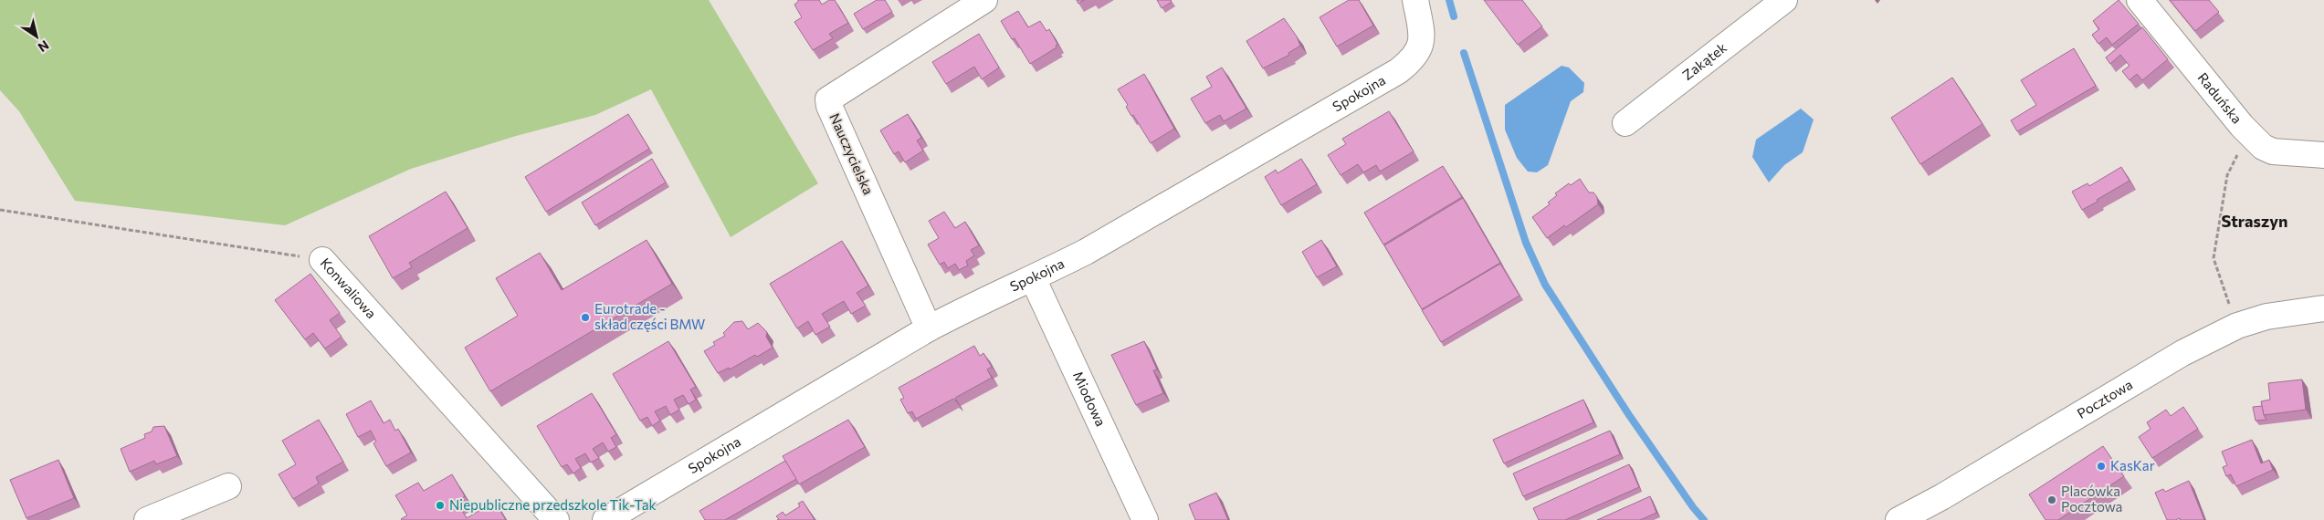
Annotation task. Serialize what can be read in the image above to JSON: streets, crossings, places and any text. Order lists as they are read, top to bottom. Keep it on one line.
{"streets":{"street":["Zakątek","Spokojna","Raduńska","Nauczycielska","Konwaliowa","Pocztowa","Miodowa"]},"crossings":[["Spokojna","Nauczycielska"],["Spokojna","Miodowa"]],"districts":["Straszyn"],"places":["Eurotrade - skład części BMW","KasKar","Placówka Pocztowa","Niepubliczne przedszkole Tik-Tak"],"north":"bottom right"}
